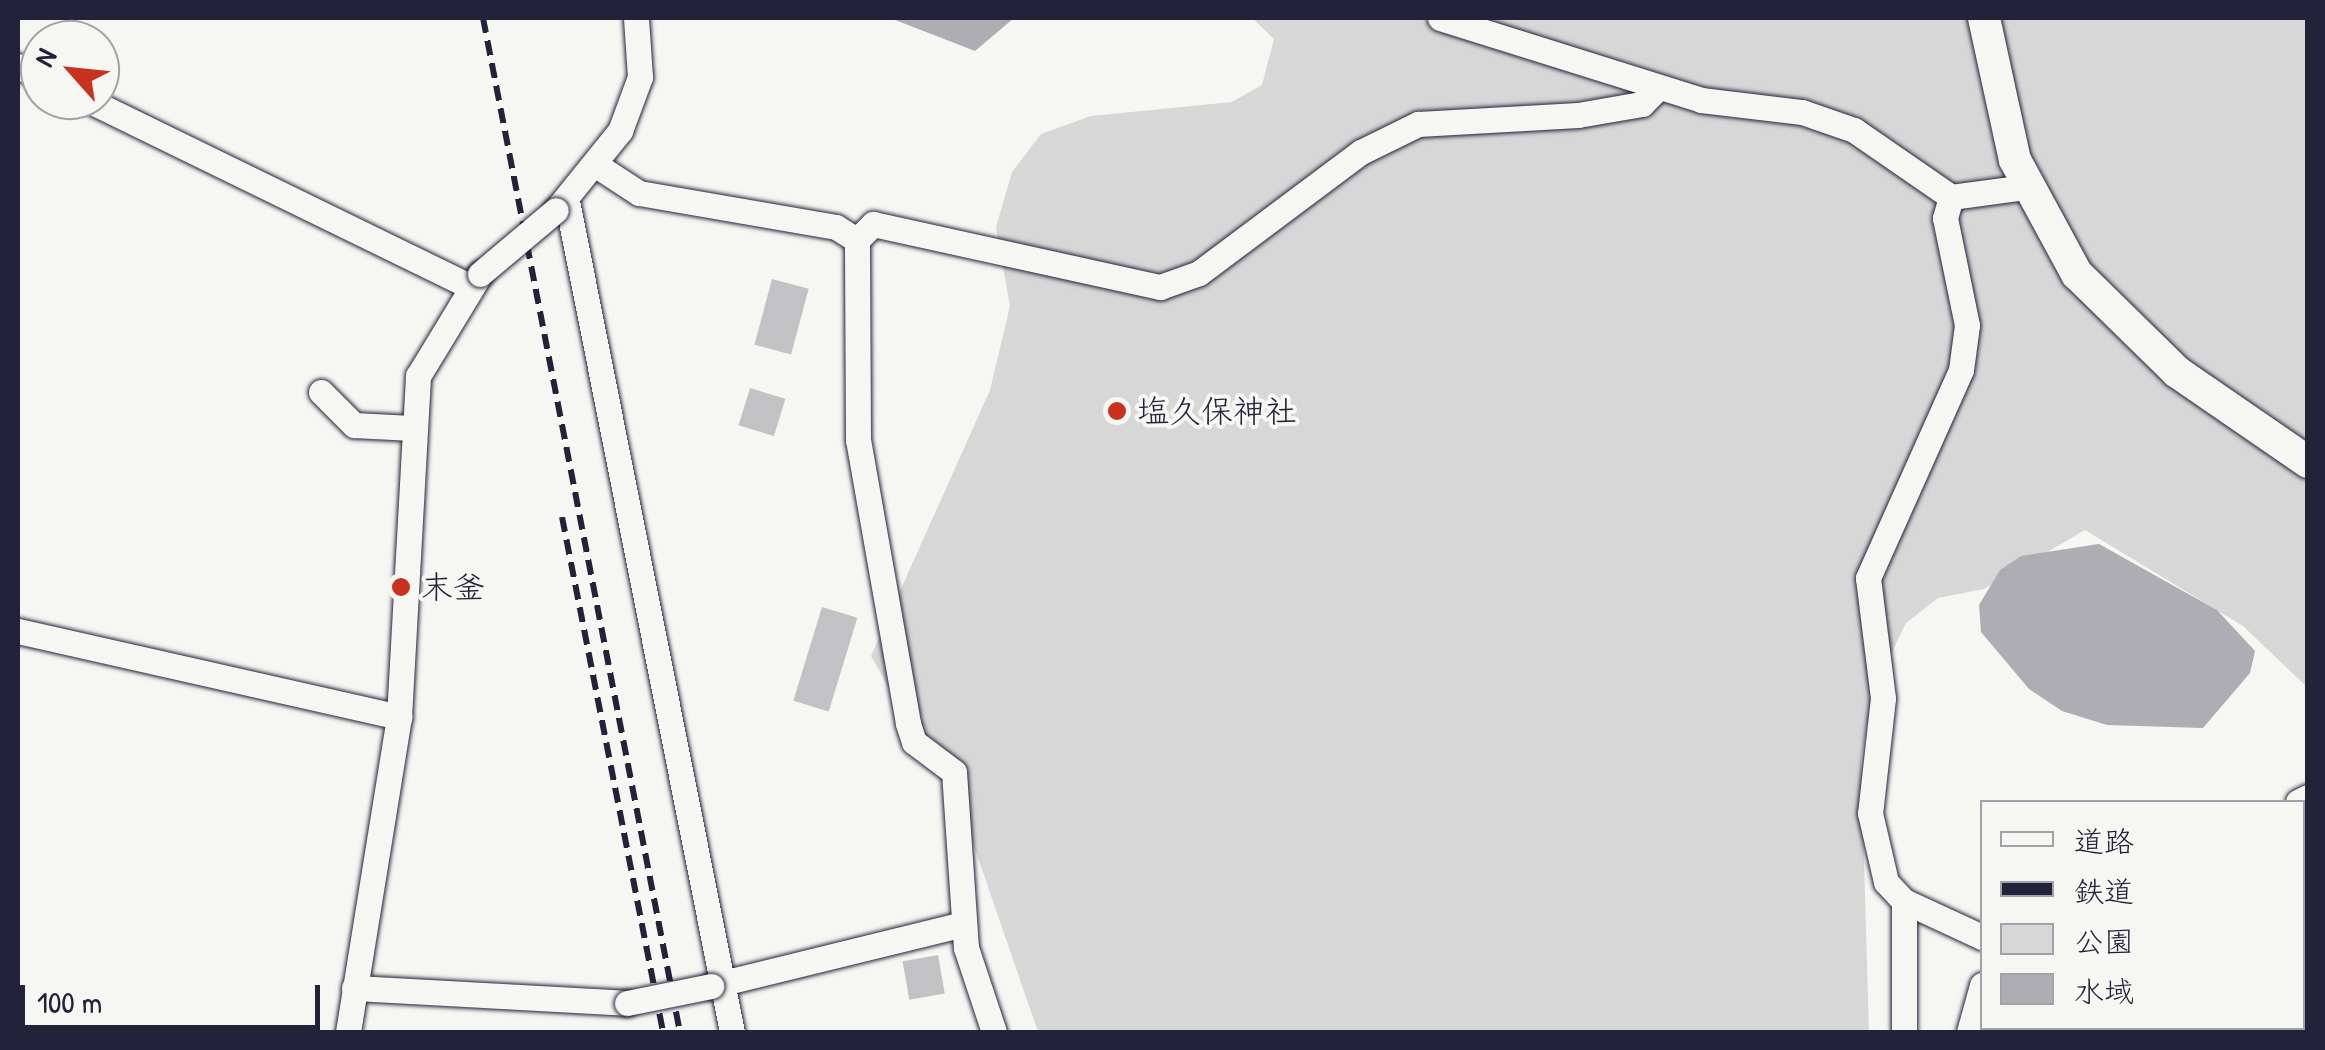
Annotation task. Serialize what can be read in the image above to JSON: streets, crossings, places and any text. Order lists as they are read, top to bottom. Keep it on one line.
{"places":["塩久保神社","末釜"],"legend":["道路","鉄道","公園","水域"],"scale_bar":"100 m","north":"top left"}
